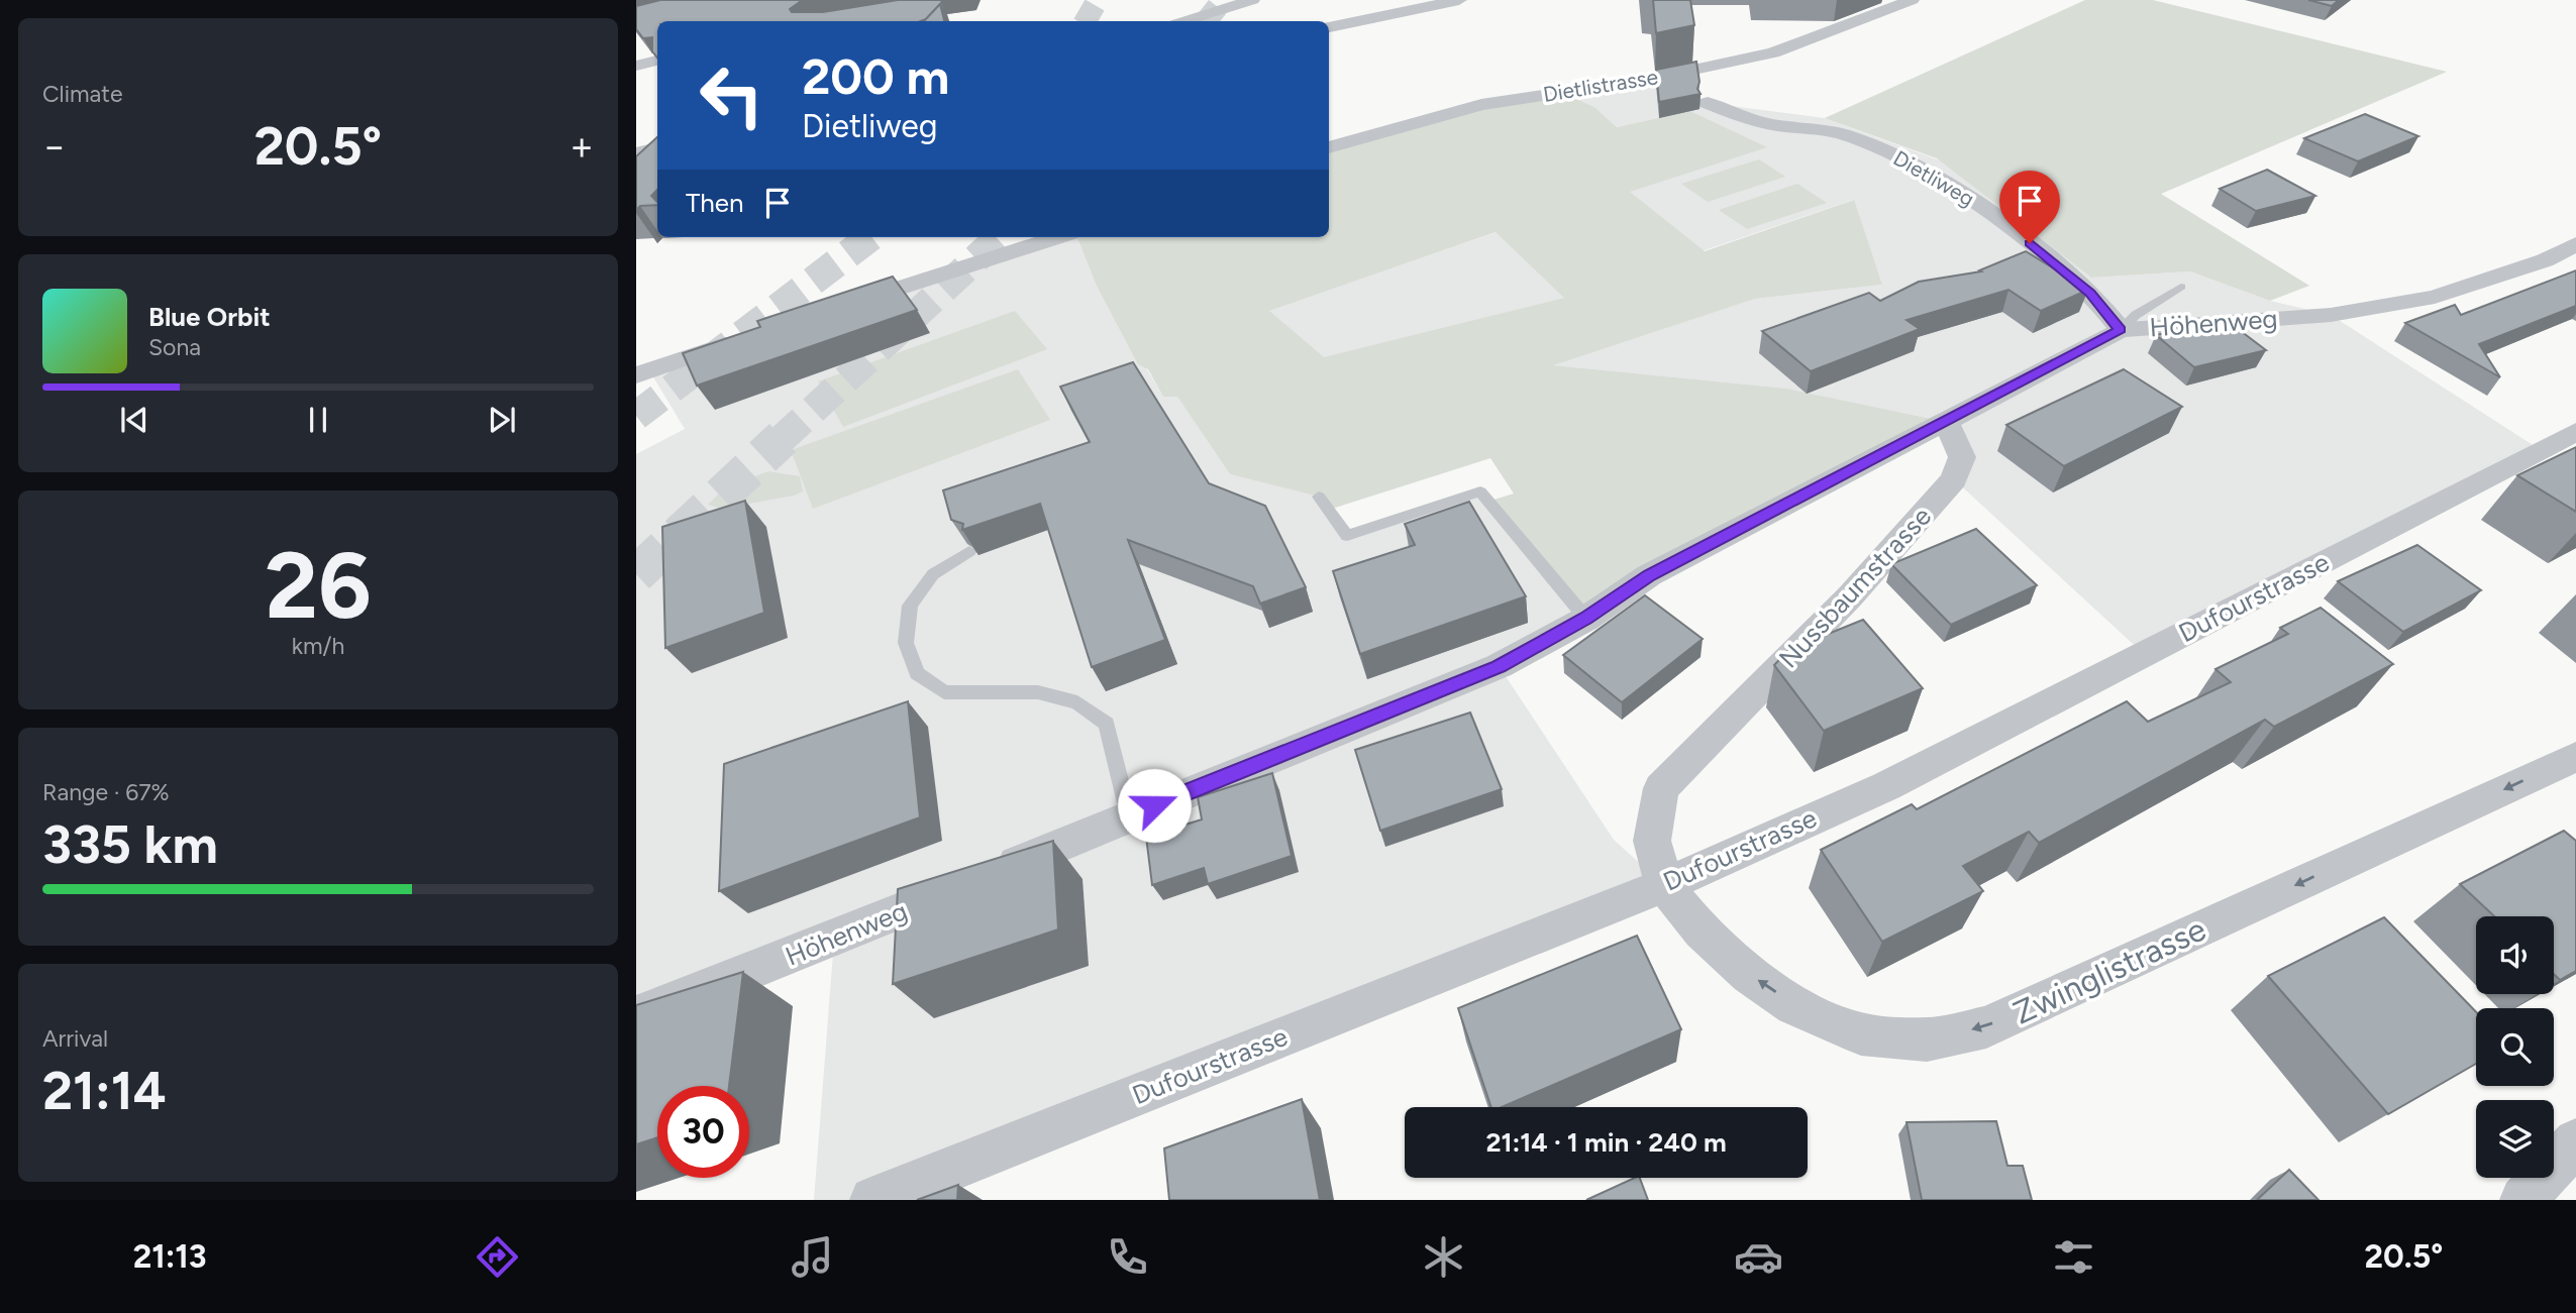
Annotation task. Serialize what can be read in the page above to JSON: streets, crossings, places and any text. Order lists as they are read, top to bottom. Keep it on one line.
{"streets":{"street":["Dietlistrasse","Dietliweg","Höhenweg","Nussbaumstrasse","Dufourstrasse","Zwinglistrasse"]},"crossings":[["Dietliweg","Höhenweg"],["Höhenweg","Nussbaumstrasse"],["Nussbaumstrasse","Dufourstrasse"],["Nussbaumstrasse","Zwinglistrasse"],["Dufourstrasse","Zwinglistrasse"]],"one_way":["Zwinglistrasse"],"page":{"tile":["Climate",["26","km/h"],["Range · 67%","335 km"],["Arrival","21:14"]],"turn":["200 m","Dietliweg"],"heat":["−","20.5°","+"],"then":"Then","song":["Blue Orbit","Sona"],"limit":"30","trip":"21:14 · 1 min · 240 m","tabs":["21:13","20.5°"]}}
